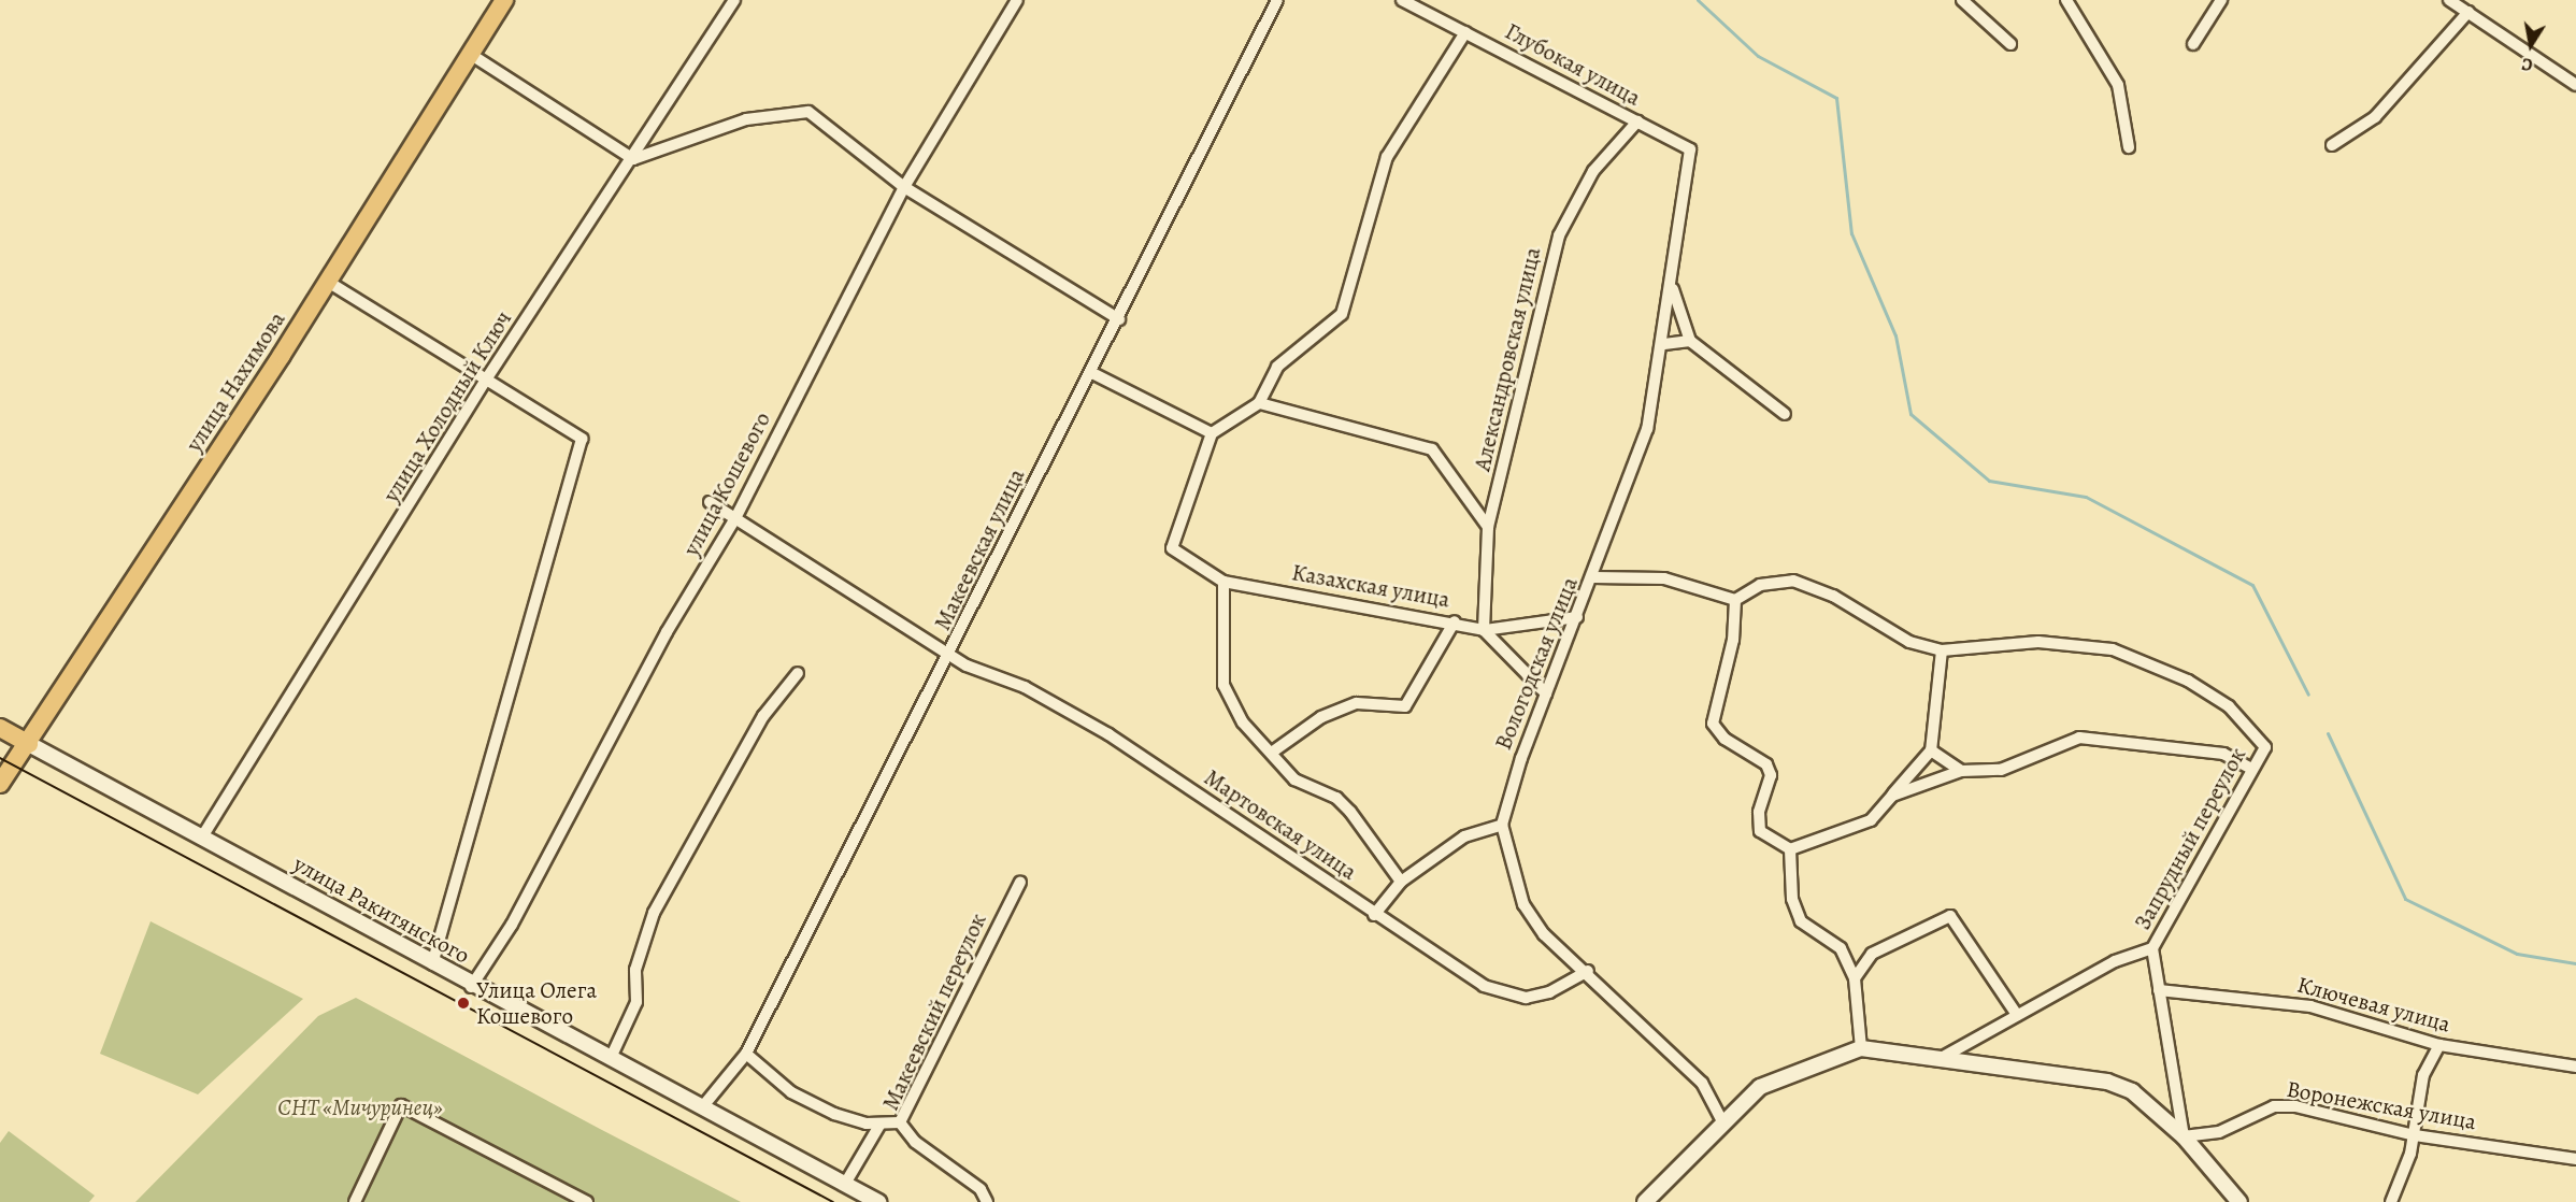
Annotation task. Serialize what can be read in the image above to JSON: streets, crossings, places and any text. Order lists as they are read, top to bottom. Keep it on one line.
{"streets":{"main road":["улица Нахимова","улица Ракитянского"],"street":["Глубокая улица","Александровская улица","улица Холодный Ключ","улица Кошевого","Макеевская улица","Казахская улица","Вологодская улица","Мартовская улица","Запрудный переулок","Ключевая улица","Макеевский переулок","Воронежская улица"]},"crossings":[["Глубокая улица","Александровская улица"],["Глубокая улица","Вологодская улица"],["Александровская улица","Казахская улица"],["улица Нахимова","улица Ракитянского"],["улица Холодный Ключ","улица Ракитянского"],["улица Кошевого","Мартовская улица"],["улица Кошевого","улица Ракитянского"],["Макеевская улица","Мартовская улица"],["Макеевская улица","улица Ракитянского"],["Казахская улица","Вологодская улица"]],"parks":["СНТ «Мичуринец»"],"places":["Улица Олега Кошевого"],"north":"bottom"}
